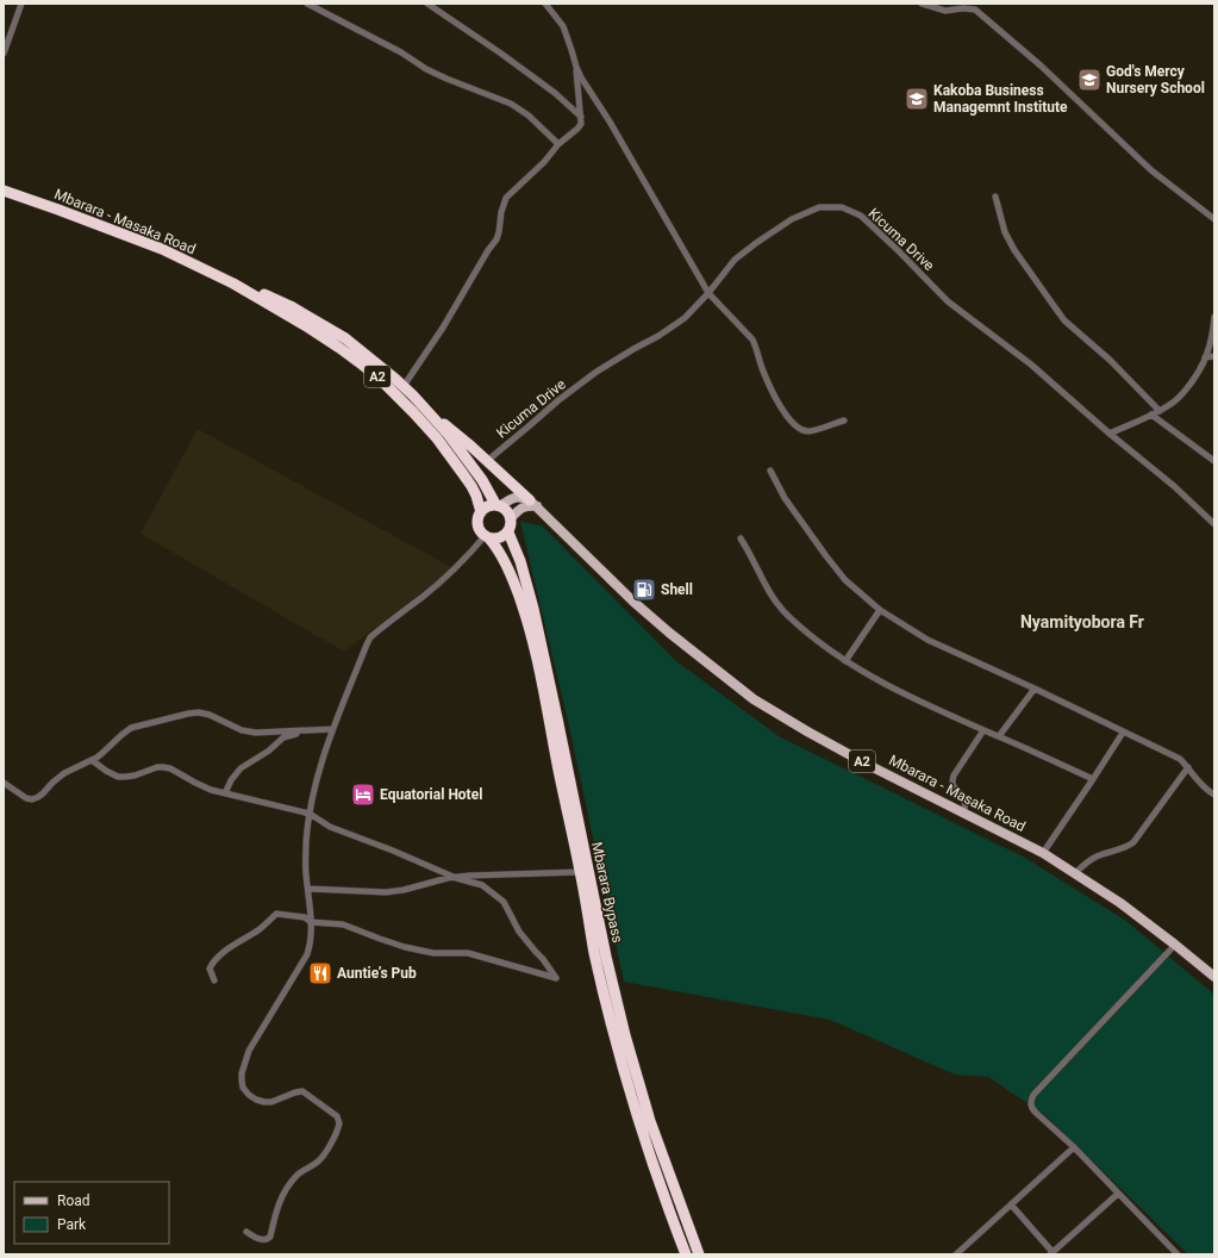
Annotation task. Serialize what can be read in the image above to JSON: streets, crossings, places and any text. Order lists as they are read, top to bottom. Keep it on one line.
{"streets":{"highway":["Mbarara - Masaka Road","A2","Mbarara Bypass"],"street":["Kicuma Drive"]},"crossings":[["Mbarara - Masaka Road","A2"],["Mbarara - Masaka Road","Mbarara Bypass"],["Kicuma Drive","A2"],["A2","Mbarara Bypass"]],"districts":["Nyamityobora Fr"],"places":{"school or university":["God's Mercy Nursery School","Kakoba Business Managemnt Institute"],"fuel station":["Shell"],"hotel":["Equatorial Hotel"],"restaurant":["Auntie’s Pub"]},"legend":["Road","Park"]}
